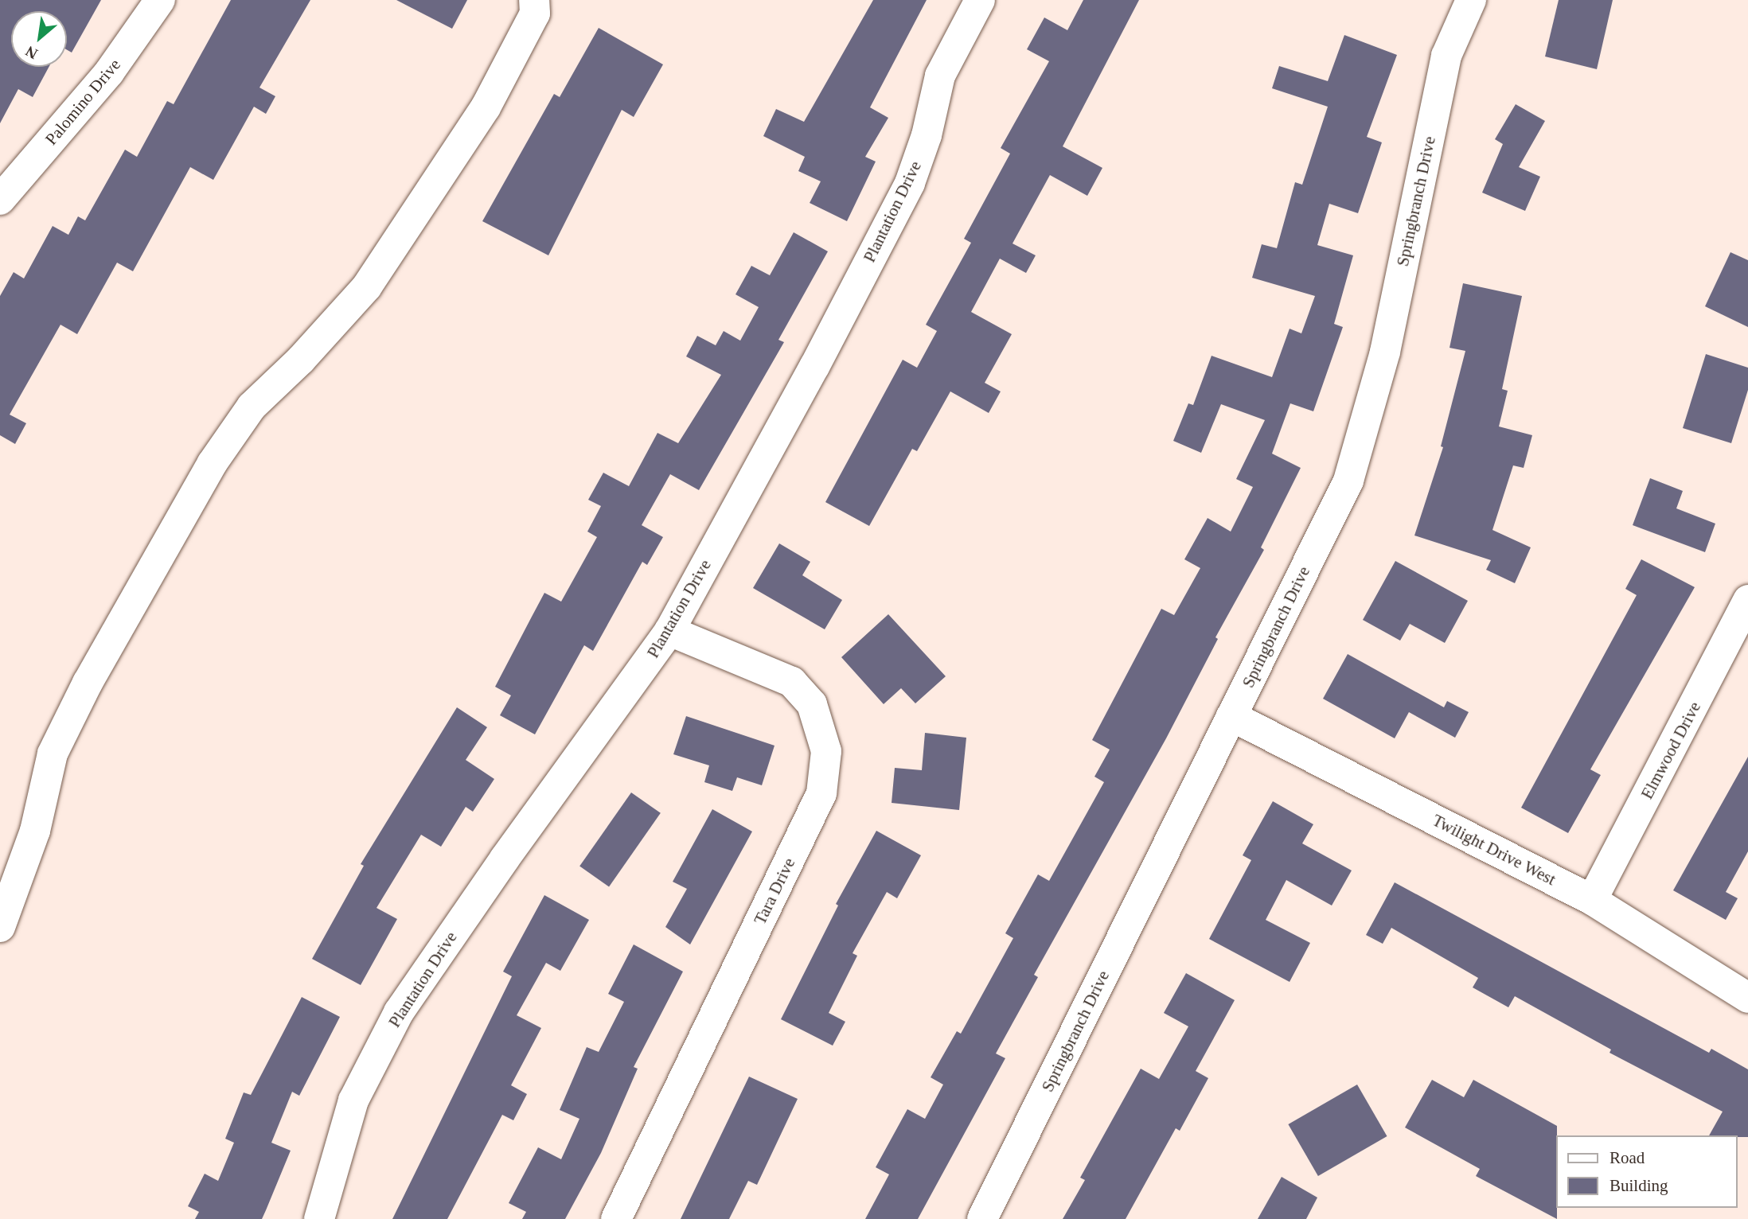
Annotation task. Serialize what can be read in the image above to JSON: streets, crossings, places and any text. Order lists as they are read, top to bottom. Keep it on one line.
{"streets":{"street":["Palomino Drive","Springbranch Drive","Plantation Drive","Elmwood Drive","Twilight Drive West","Tara Drive"]},"crossings":[["Springbranch Drive","Twilight Drive West"],["Plantation Drive","Tara Drive"],["Elmwood Drive","Twilight Drive West"]],"legend":["Road","Building"],"north":"bottom left"}
